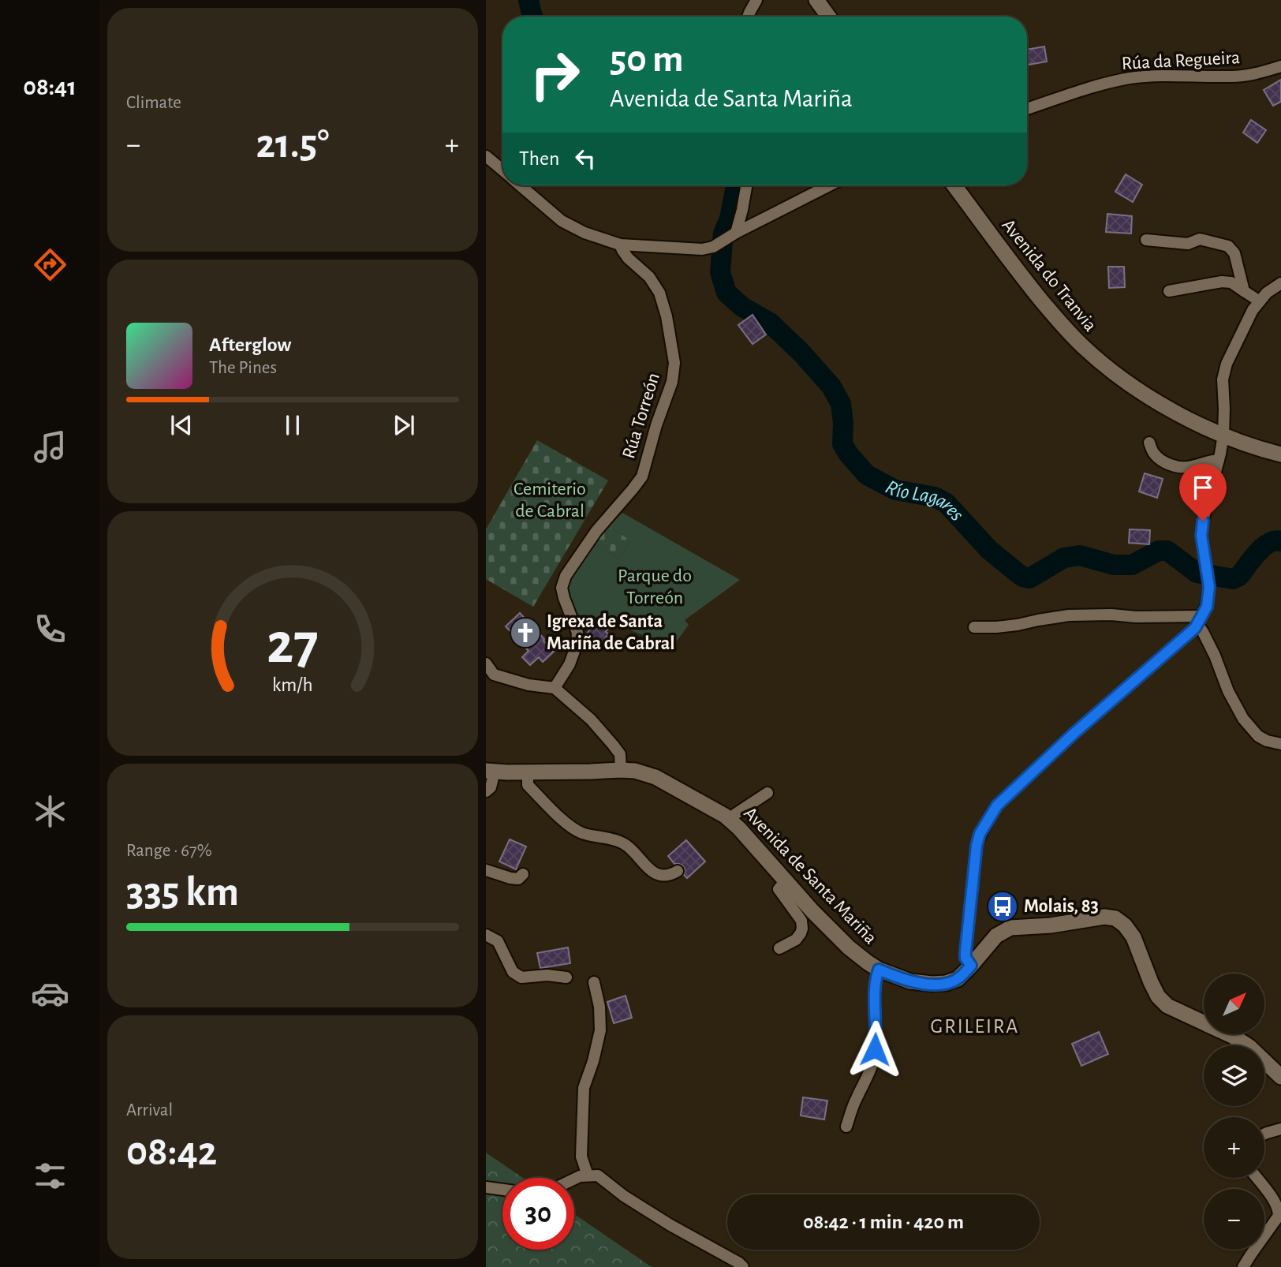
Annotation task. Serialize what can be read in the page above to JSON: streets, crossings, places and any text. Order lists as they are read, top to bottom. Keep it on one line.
{"streets":{"main road":["Avenida do Tranvia","Avenida de Santa Mariña"],"street":["Rúa da Regueira","Rúa Torreón"]},"districts":["GRILEIRA"],"water":["Río Lagares"],"parks":["Cemiterio de Cabral","Parque do Torreón"],"places":{"church":["Igrexa de Santa Mariña de Cabral"],"bus stop":["Molais, 83"]},"north":"top right","page":{"tabs":"08:41","tile":["Climate",["Range · 67%","335 km"],["Arrival","08:42"]],"turn":["50 m","Avenida de Santa Mariña"],"heat":["−","21.5°","+"],"then":"Then","song":["Afterglow","The Pines"],"map_buttons":["+","−"],"limit":"30","trip":"08:42 · 1 min · 420 m","gauge":["27","km/h"]}}
